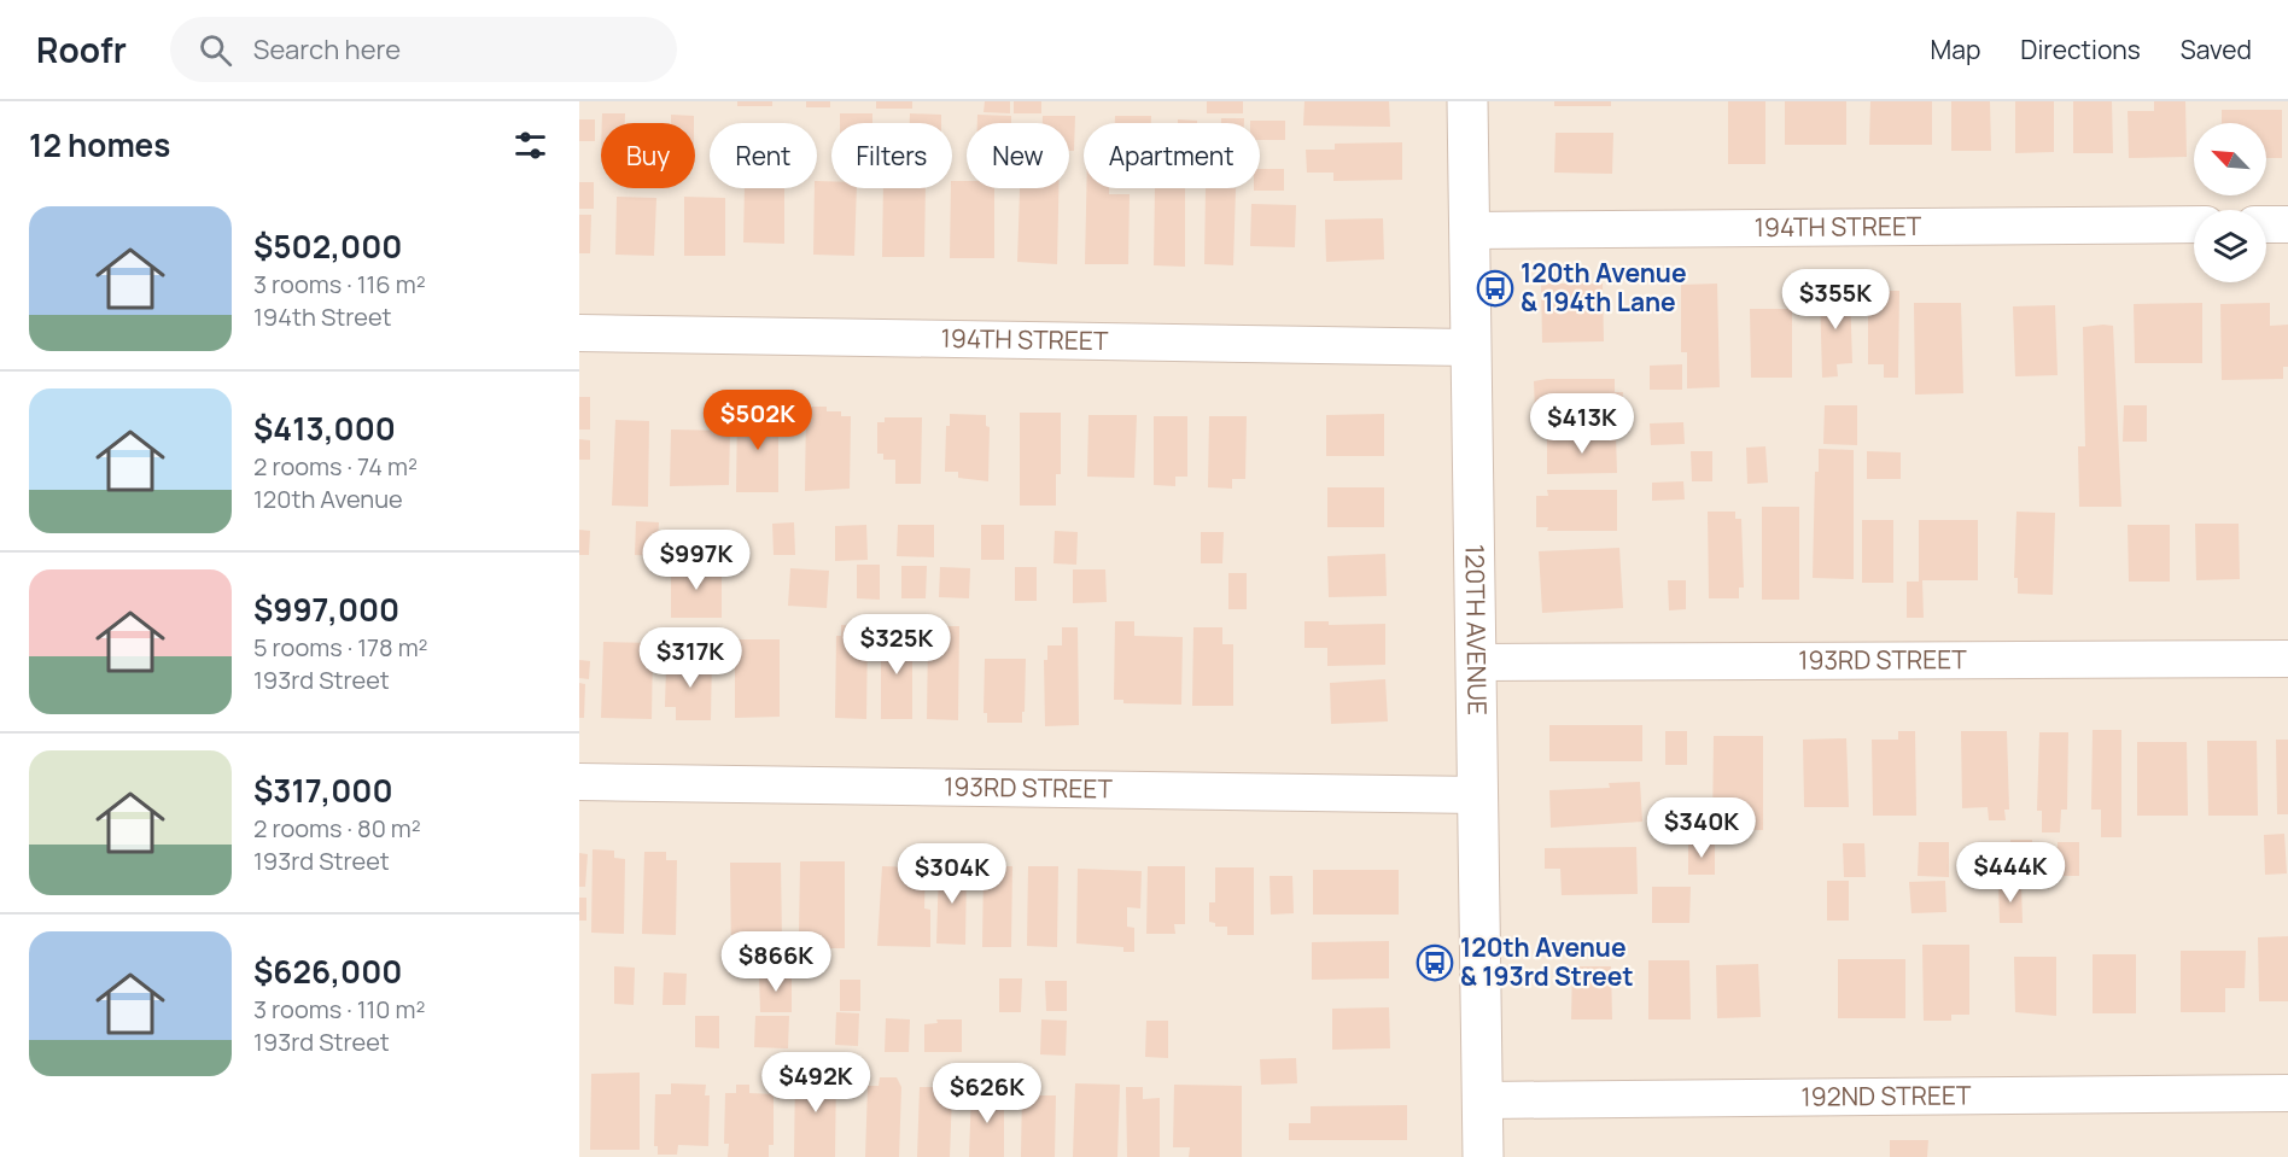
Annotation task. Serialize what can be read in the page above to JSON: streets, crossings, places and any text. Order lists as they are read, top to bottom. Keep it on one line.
{"streets":{"street":["194TH STREET","120TH AVENUE","193RD STREET","192ND STREET"]},"crossings":[["194TH STREET","120TH AVENUE"],["120TH AVENUE","193RD STREET"],["120TH AVENUE","192ND STREET"]],"places":{"bus stop":["120th Avenue & 194th Lane","120th Avenue & 193rd Street"]},"north":"top left","page":{"header":"Roofr","search":"Search here","nav":["Map","Directions","Saved"],"heading":"12 homes","chip":["Buy","Rent","Filters","New","Apartment"],"list":[{"name":"$502,000","note":"3 rooms · 116 m² · 194th Street"},{"name":"$413,000","note":"2 rooms · 74 m² · 120th Avenue"},{"name":"$997,000","note":"5 rooms · 178 m² · 193rd Street"},{"name":"$317,000","note":"2 rooms · 80 m² · 193rd Street"},{"name":"$626,000","note":"3 rooms · 110 m² · 193rd Street"}],"price":["$355K","$502K","$413K","$997K","$325K","$317K","$340K","$444K","$304K","$866K","$492K","$626K"]}}
